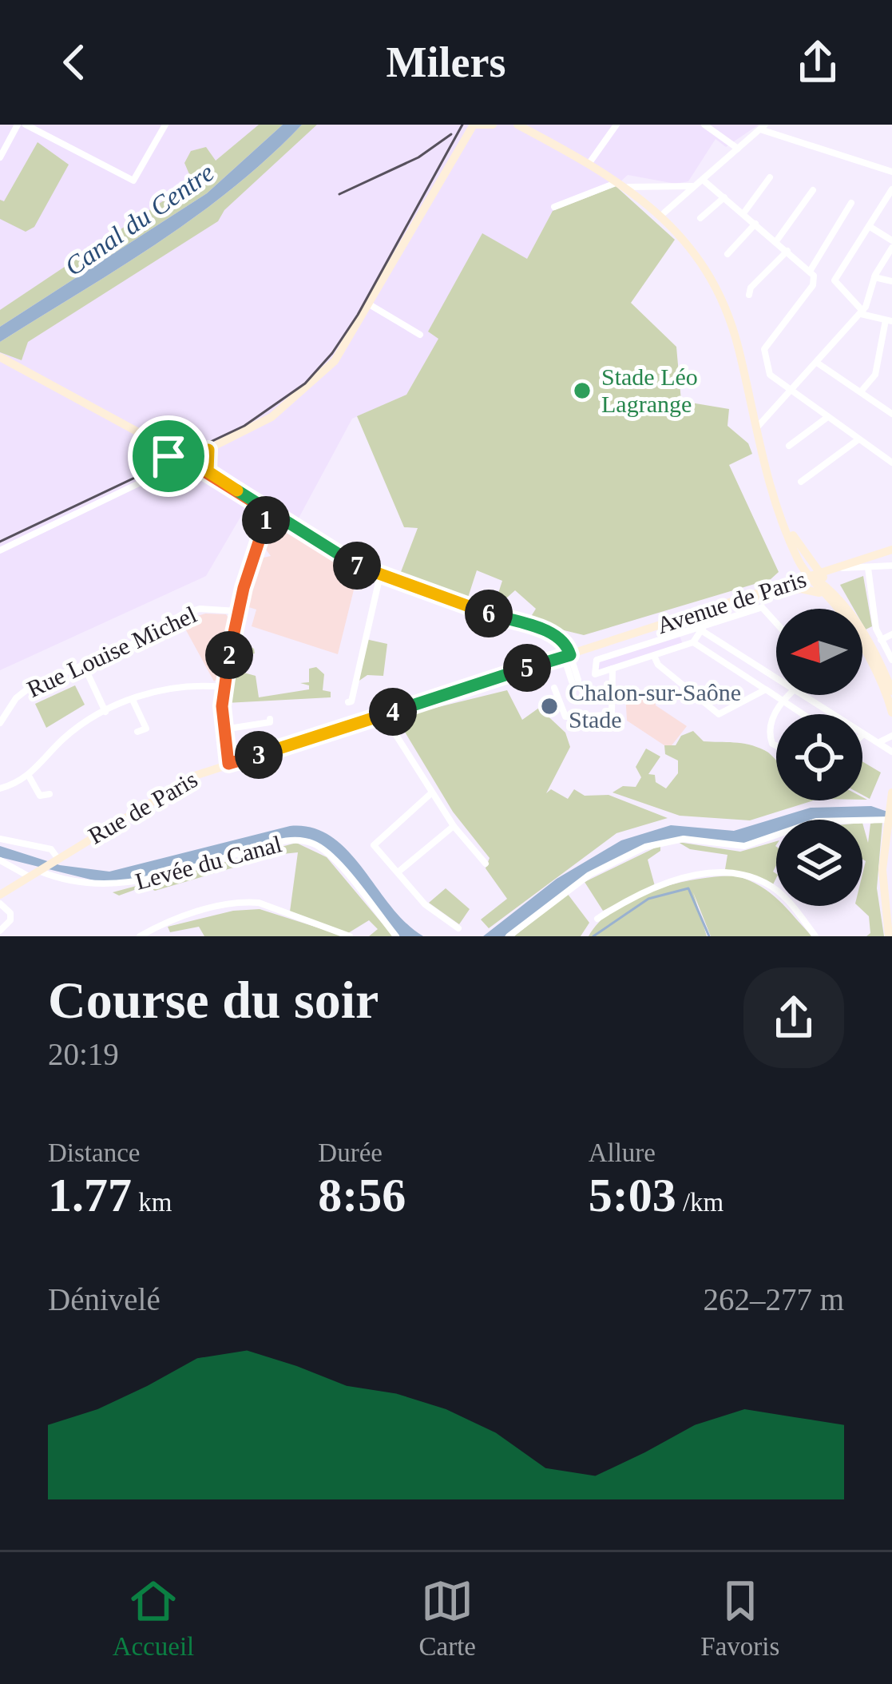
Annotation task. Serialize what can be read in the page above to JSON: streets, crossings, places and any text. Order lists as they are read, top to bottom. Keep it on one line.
{"streets":{"main road":["Avenue de Paris","Rue de Paris"],"street":["Rue Louise Michel","Levée du Canal"]},"crossings":[["Avenue de Paris","Rue de Paris"],["Rue de Paris","Levée du Canal"]],"water":["Canal du Centre"],"places":["Stade Léo Lagrange","Chalon-sur-Saône Stade"],"north":"left","page":{"header":"Milers","pins":["1","7","6","2","5","4","3"],"heading":["Course du soir","20:19"],"stats":[["Distance","1.77 km"],["Durée","8:56"],["Allure","5:03 /km"]],"chart":["Dénivelé","262–277 m"],"tabs":["Accueil","Carte","Favoris"]}}
